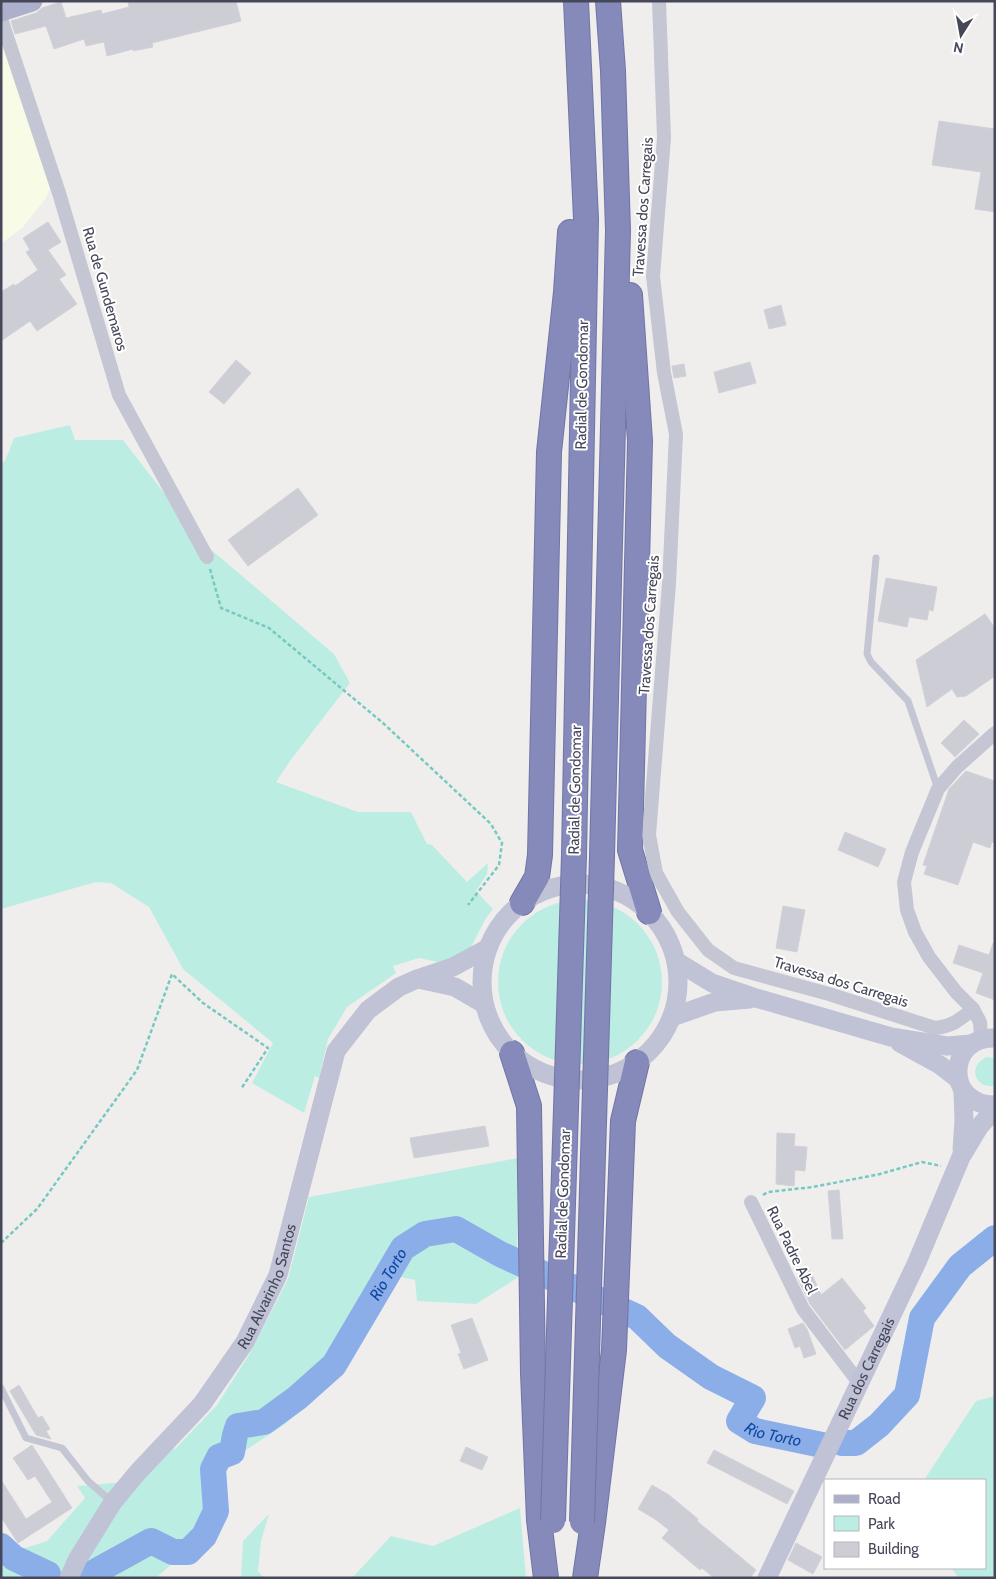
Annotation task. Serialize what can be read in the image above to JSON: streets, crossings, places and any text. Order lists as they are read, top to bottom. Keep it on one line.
{"streets":{"highway":["Radial de Gondomar"],"street":["Travessa dos Carregais","Rua de Gundemaros","Rua Padre Abel","Rua Alvarinho Santos","Rua dos Carregais"]},"crossings":[["Rua Padre Abel","Rua dos Carregais"]],"water":["Rio Torto"],"legend":["Road","Park","Building"],"north":"bottom"}
